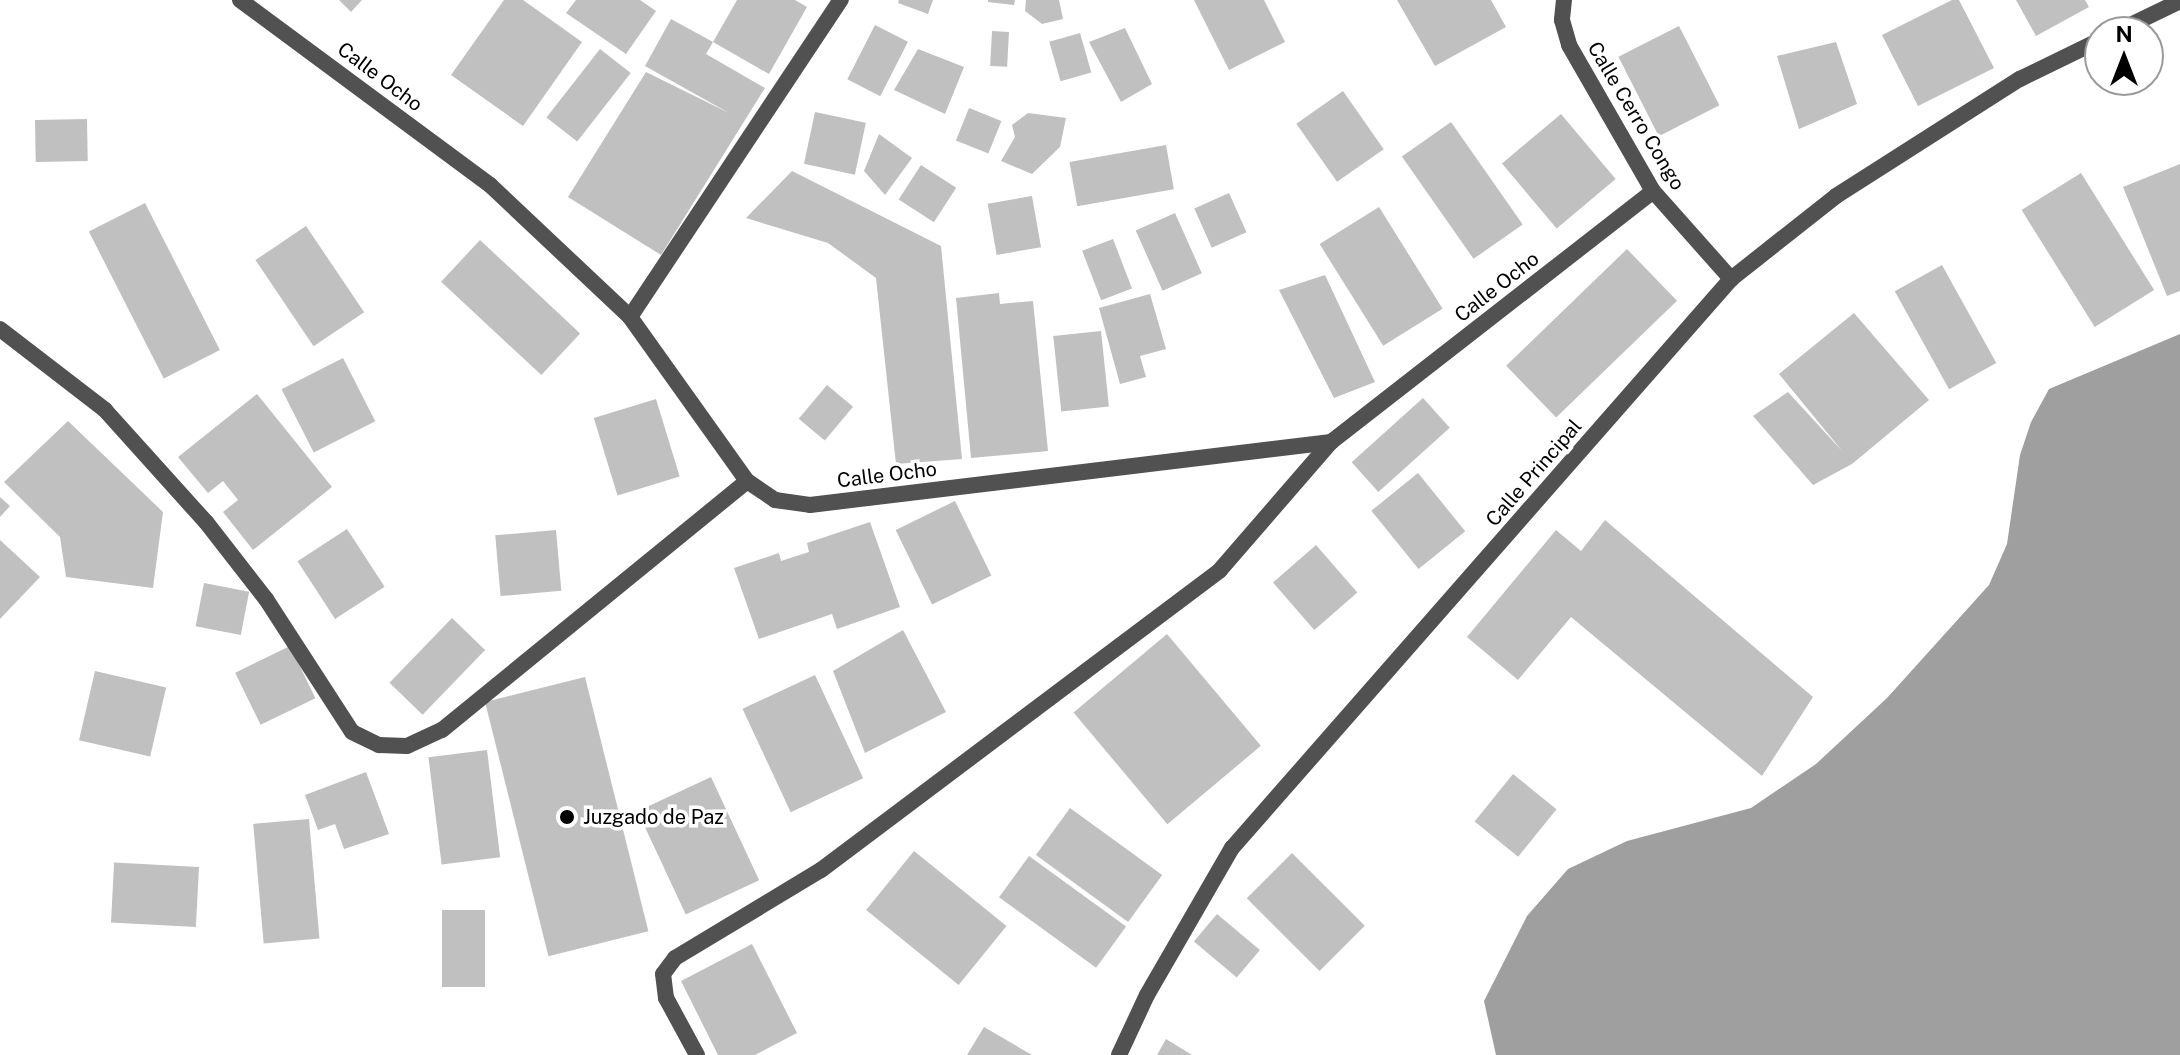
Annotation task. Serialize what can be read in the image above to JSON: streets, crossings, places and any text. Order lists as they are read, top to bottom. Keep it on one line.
{"streets":{"street":["Calle Ocho","Calle Cerro Congo","Calle Principal"]},"crossings":[["Calle Ocho","Calle Cerro Congo"],["Calle Cerro Congo","Calle Principal"]],"places":["Juzgado de Paz"],"north":"top"}
